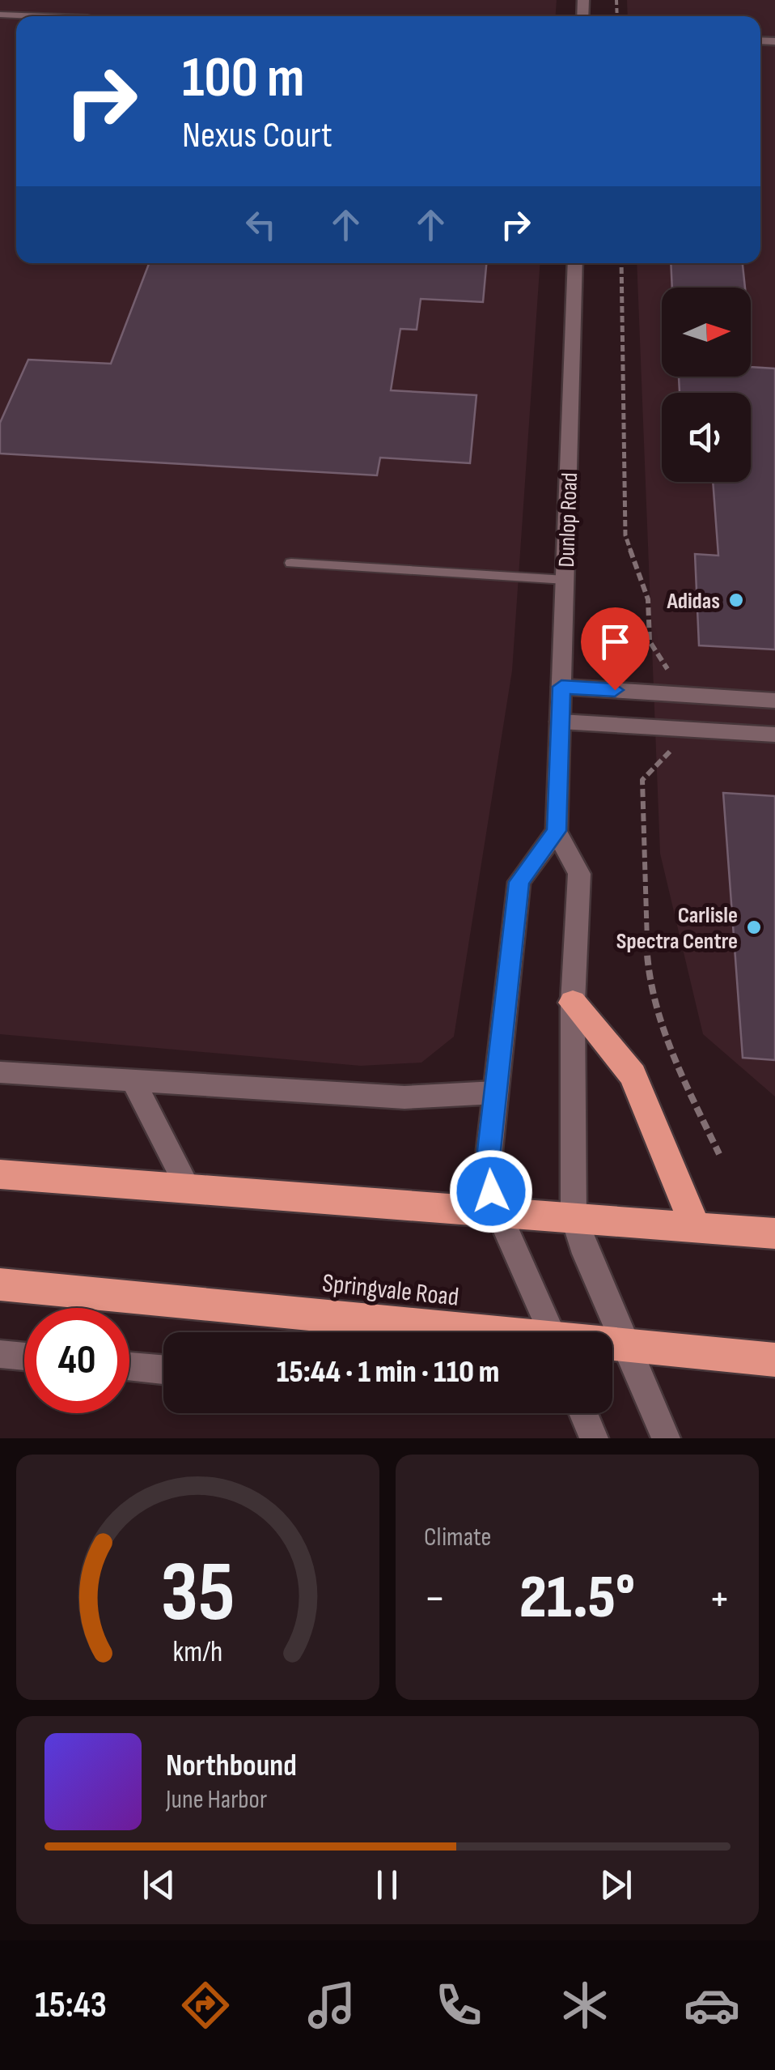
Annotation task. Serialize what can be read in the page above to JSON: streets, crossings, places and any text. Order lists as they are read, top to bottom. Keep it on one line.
{"streets":{"highway":["Springvale Road"],"street":["Dunlop Road"]},"places":["Adidas","Carlisle Spectra Centre"],"north":"right","page":{"turn":["100 m","Nexus Court"],"limit":"40","trip":"15:44 · 1 min · 110 m","tile":"Climate","heat":["−","21.5°","+"],"song":["Northbound","June Harbor"],"tabs":"15:43","gauge":["35","km/h"]}}
